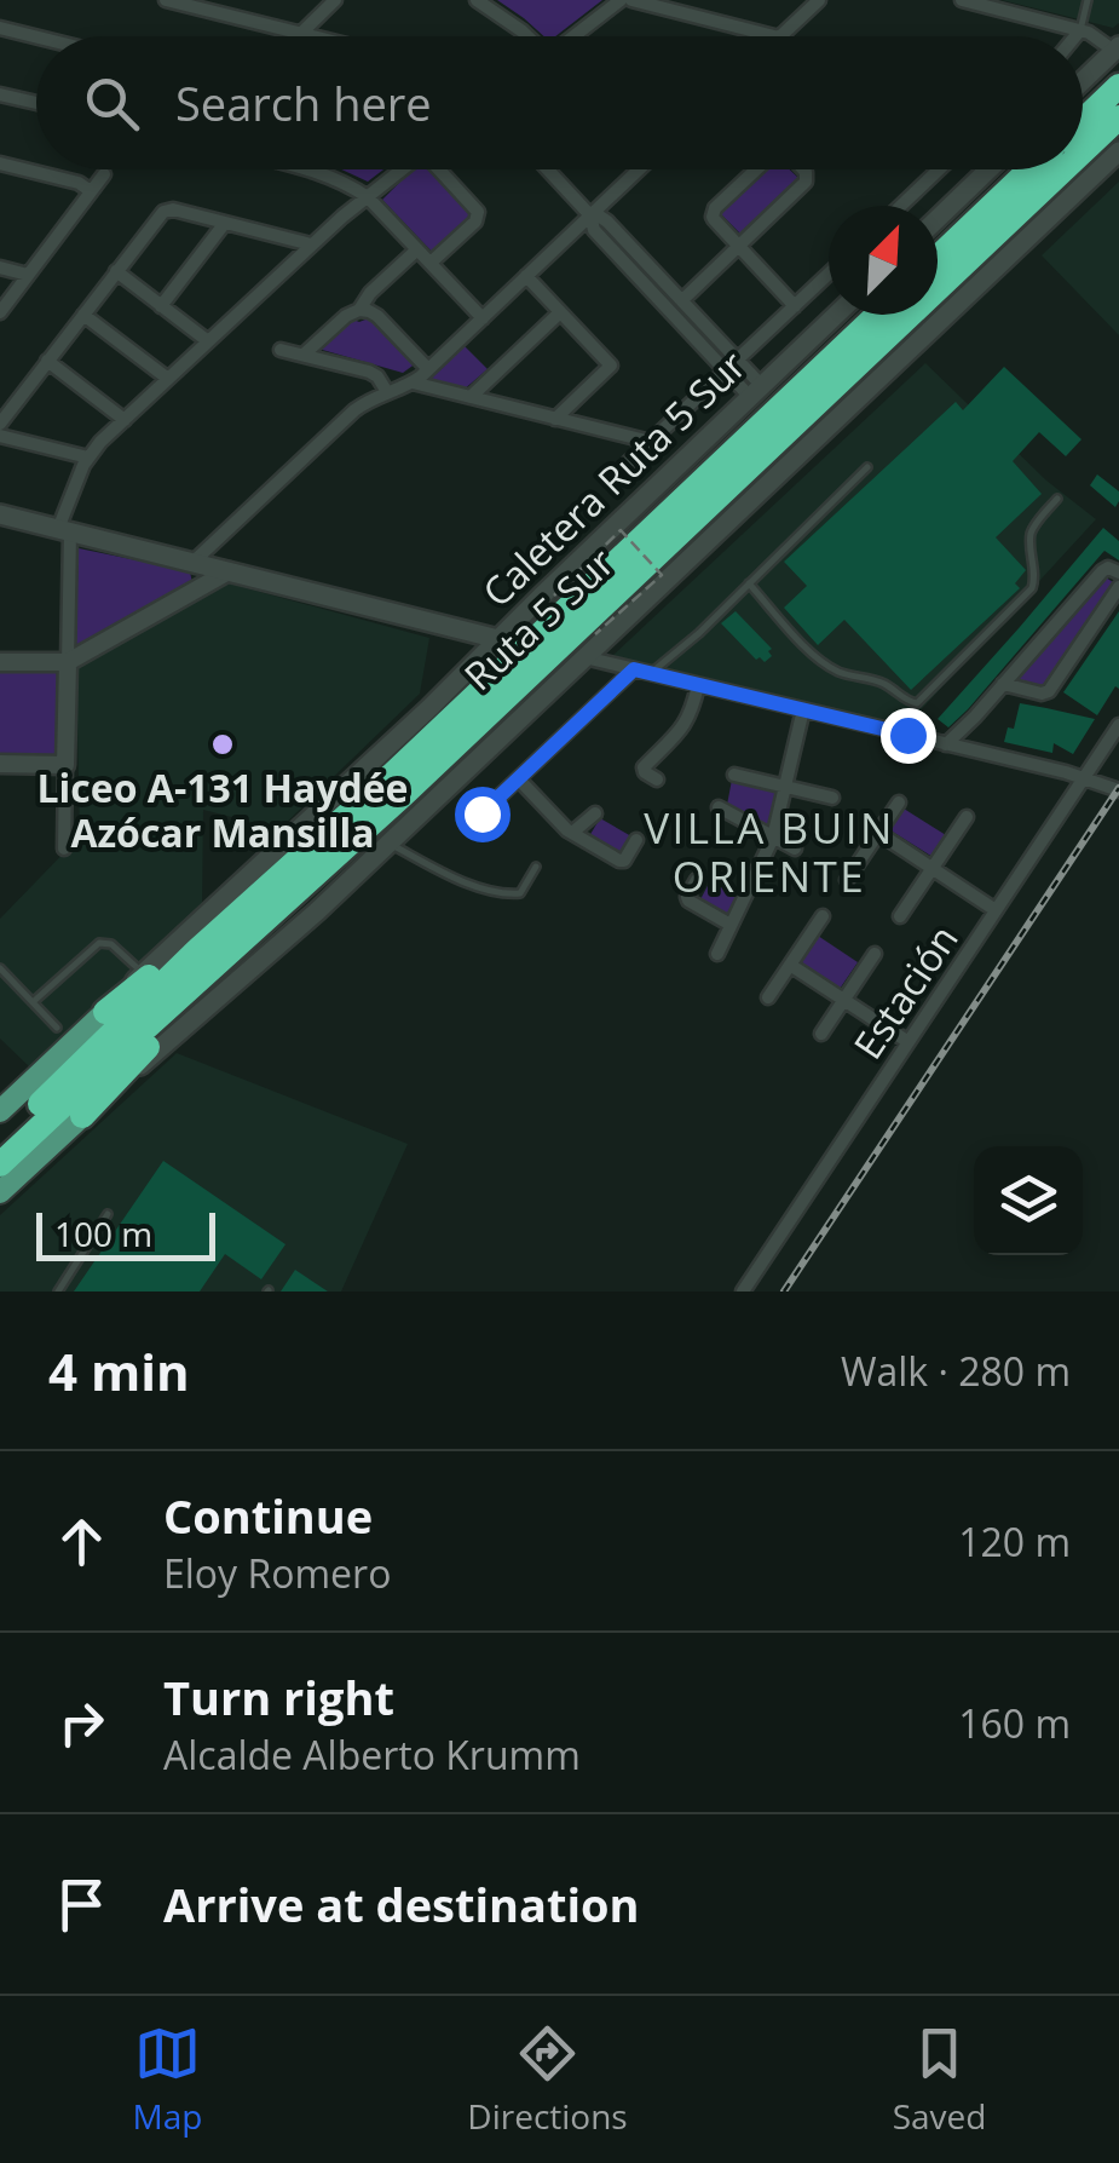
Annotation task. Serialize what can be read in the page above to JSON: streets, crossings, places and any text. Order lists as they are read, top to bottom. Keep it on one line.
{"streets":{"highway":["Ruta 5 Sur"],"main road":["Caletera Ruta 5 Sur"],"street":["Estación"]},"districts":["VILLA BUIN ORIENTE"],"places":["Liceo A-131 Haydée Azócar Mansilla"],"scale_bar":"100 m","north":"top right","page":{"search":"Search here","scale":"100 m","heading":["4 min","Walk · 280 m"],"list":[["Continue","Eloy Romero","120 m"],["Turn right","Alcalde Alberto Krumm","160 m"],"Arrive at destination"],"nav":["Map","Directions","Saved"]}}
